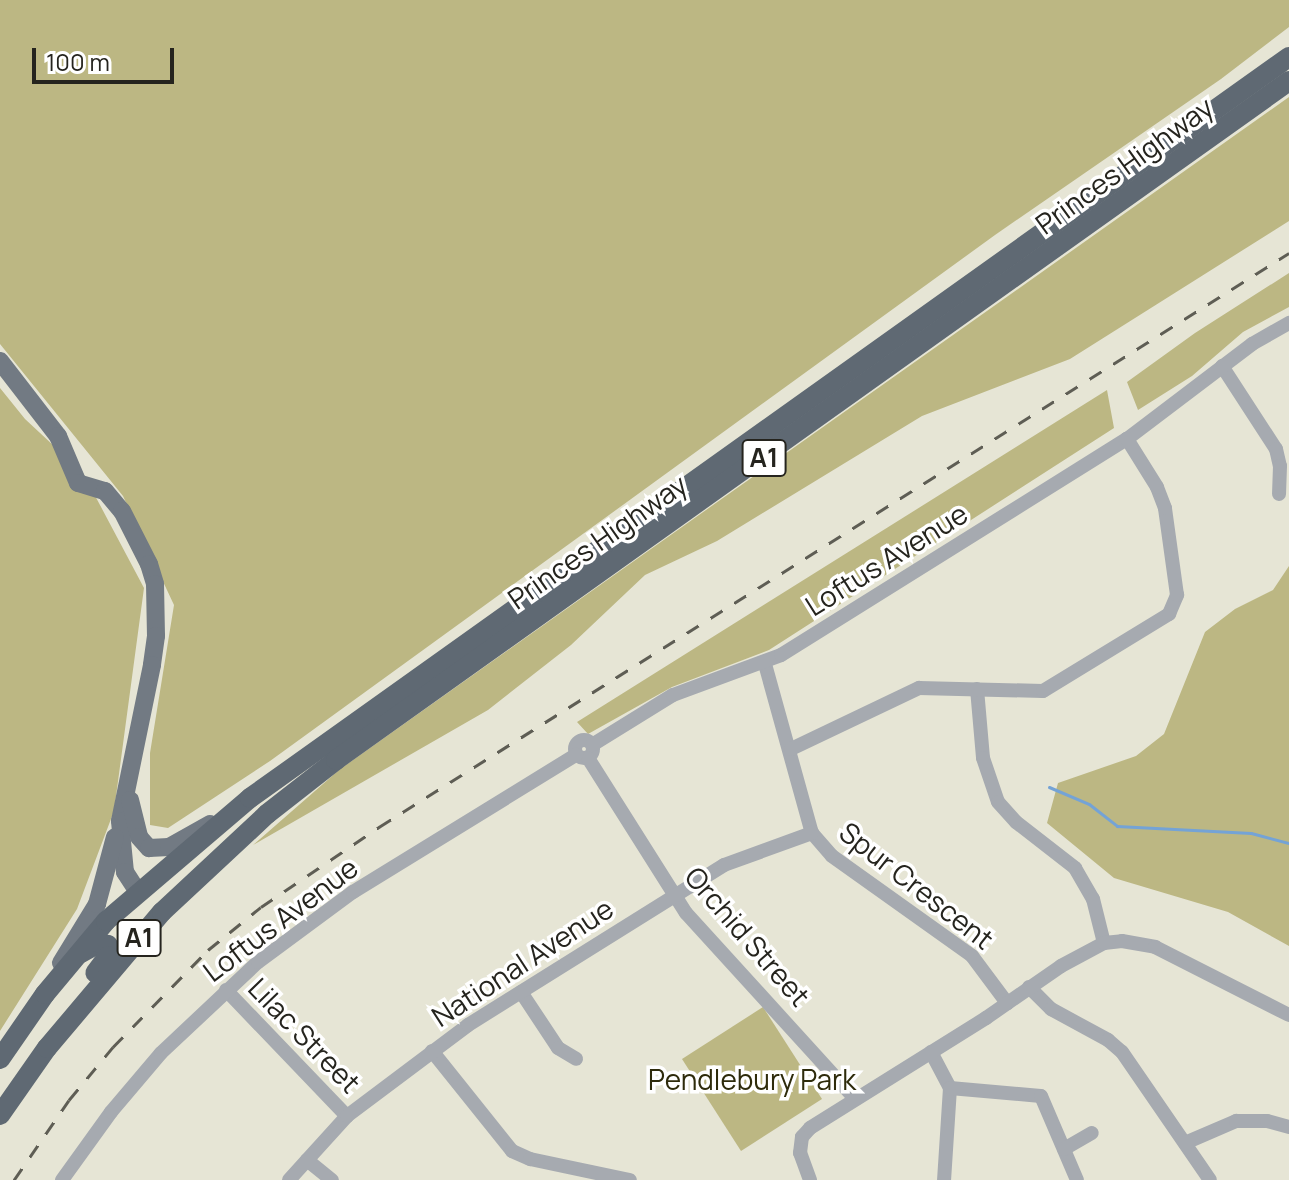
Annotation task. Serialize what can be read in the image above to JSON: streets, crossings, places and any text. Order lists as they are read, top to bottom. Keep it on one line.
{"streets":{"highway":["Princes Highway","A1"],"street":["Loftus Avenue","Spur Crescent","Orchid Street","National Avenue","Lilac Street"]},"crossings":[["Loftus Avenue","Spur Crescent"],["Loftus Avenue","Orchid Street"],["Loftus Avenue","Lilac Street"],["Spur Crescent","National Avenue"],["Orchid Street","National Avenue"],["National Avenue","Lilac Street"]],"parks":["Pendlebury Park"],"scale_bar":"100 m"}
